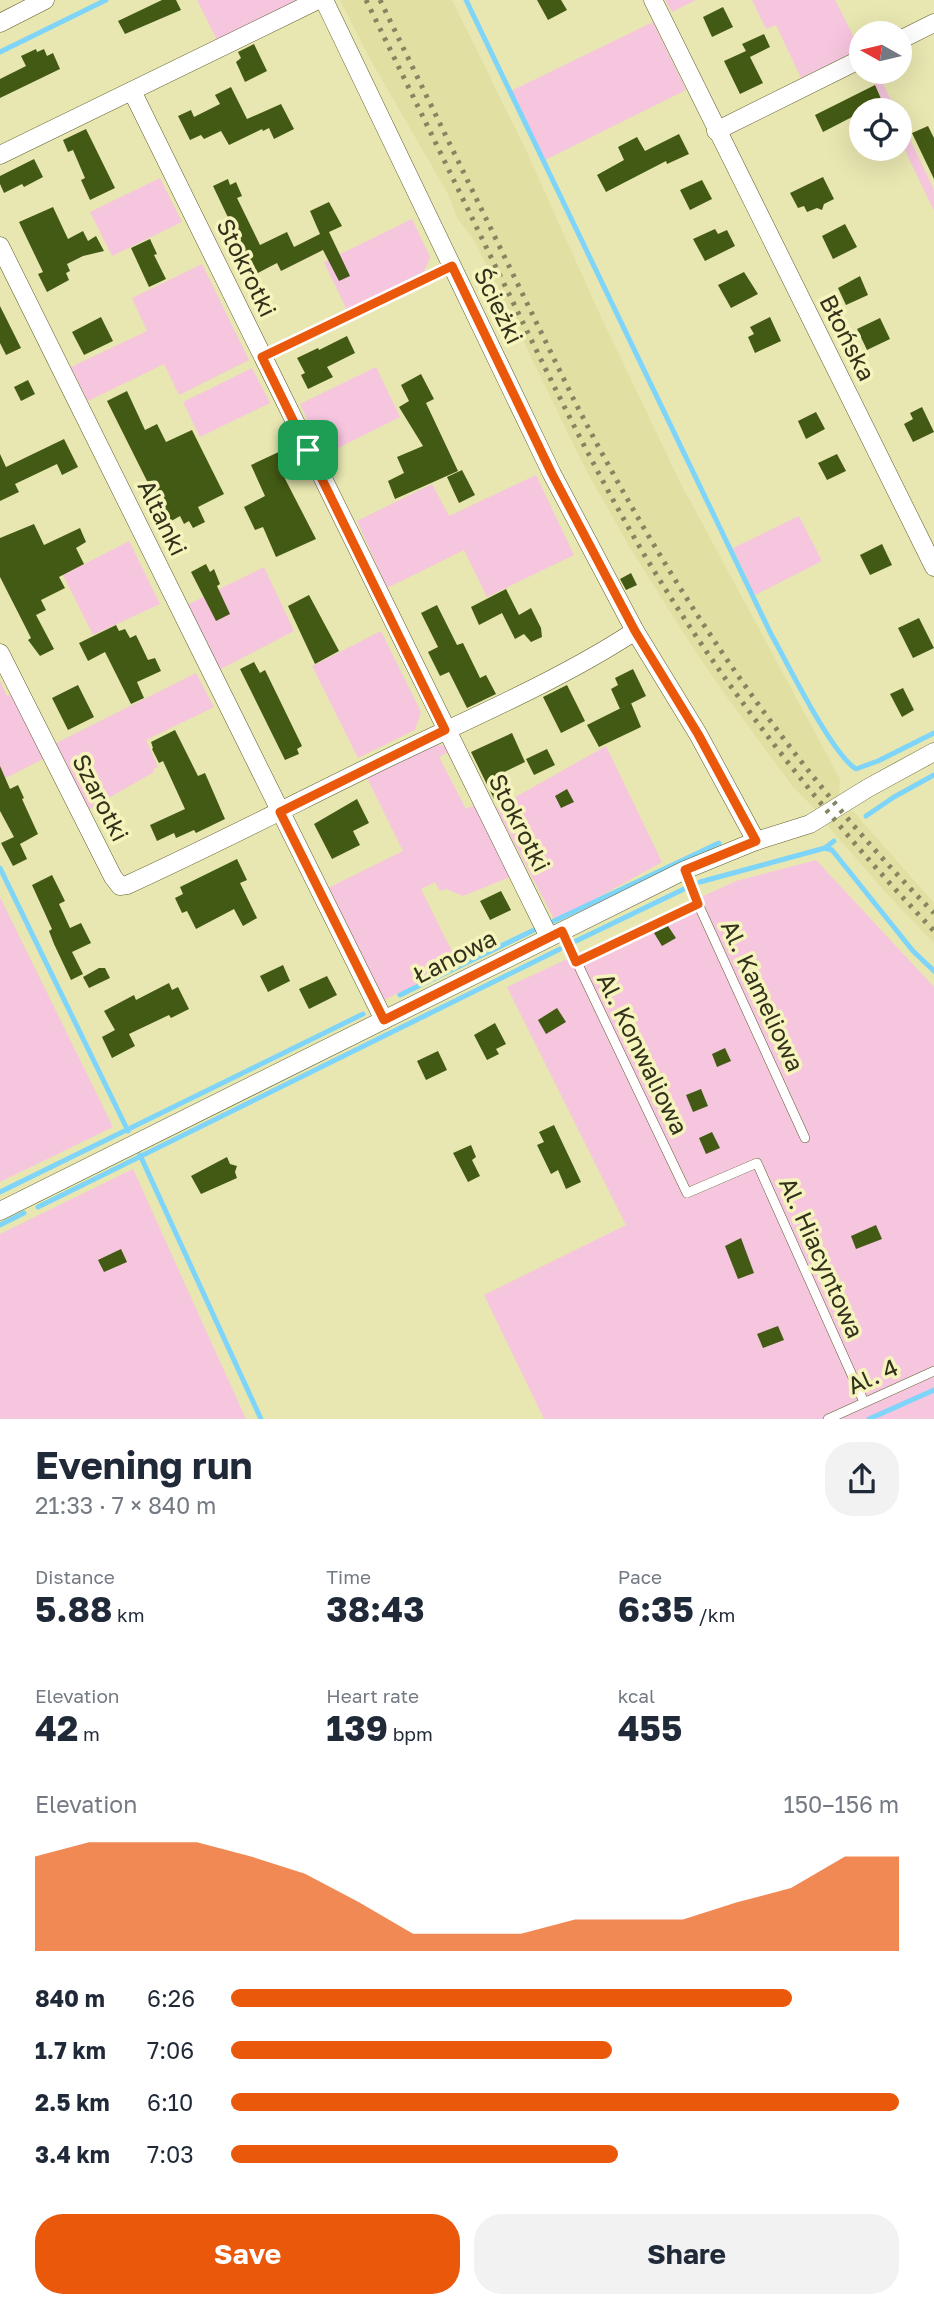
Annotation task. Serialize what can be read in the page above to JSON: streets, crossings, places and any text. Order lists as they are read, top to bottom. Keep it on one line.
{"streets":{"street":["Stokrotki","Ścieżki","Błońska","Altanki","Szarotki","Łanowa"],"lane":["Al. Kameliowa","Al. Konwaliowa","Al. Hiacyntowa","Al. 4"]},"crossings":[["Stokrotki","Ścieżki"],["Stokrotki","Łanowa"],["Stokrotki","Al. Konwaliowa"],["Ścieżki","Łanowa"],["Altanki","Szarotki"],["Altanki","Łanowa"],["Łanowa","Al. Kameliowa"],["Łanowa","Al. Konwaliowa"],["Al. Konwaliowa","Al. Hiacyntowa"],["Al. Hiacyntowa","Al. 4"]],"north":"left","page":{"heading":["Evening run","21:33 · 7 × 840 m"],"stats":[["Distance","5.88 km"],["Time","38:43"],["Pace","6:35 /km"],["Elevation","42 m"],["Heart rate","139 bpm"],["kcal","455"]],"chart":["Elevation","150–156 m"],"list":[{"name":"840 m","note":"6:26"},{"name":"1.7 km","note":"7:06"},{"name":"2.5 km","note":"6:10"},{"name":"3.4 km","note":"7:03"}],"buttons":["Save","Share"]}}
